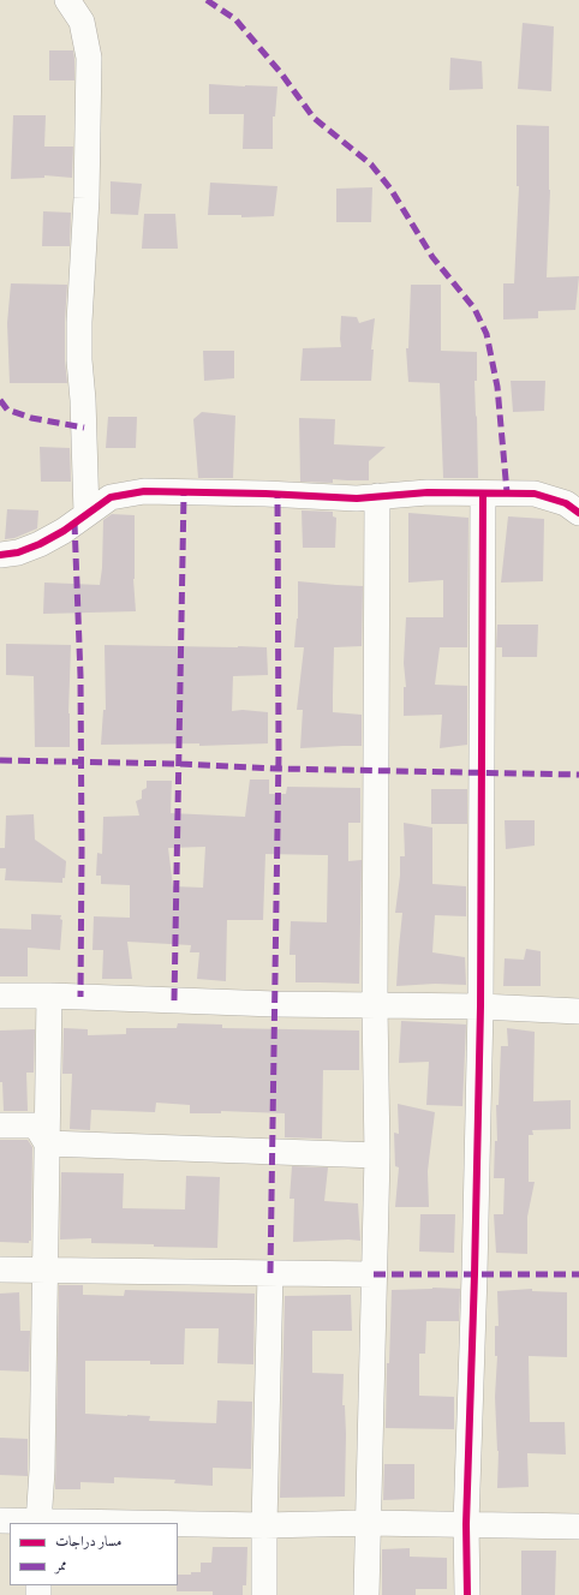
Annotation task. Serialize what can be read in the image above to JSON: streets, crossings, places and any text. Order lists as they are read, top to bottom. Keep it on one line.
{"legend":["مسار دراجات","ممر"]}
